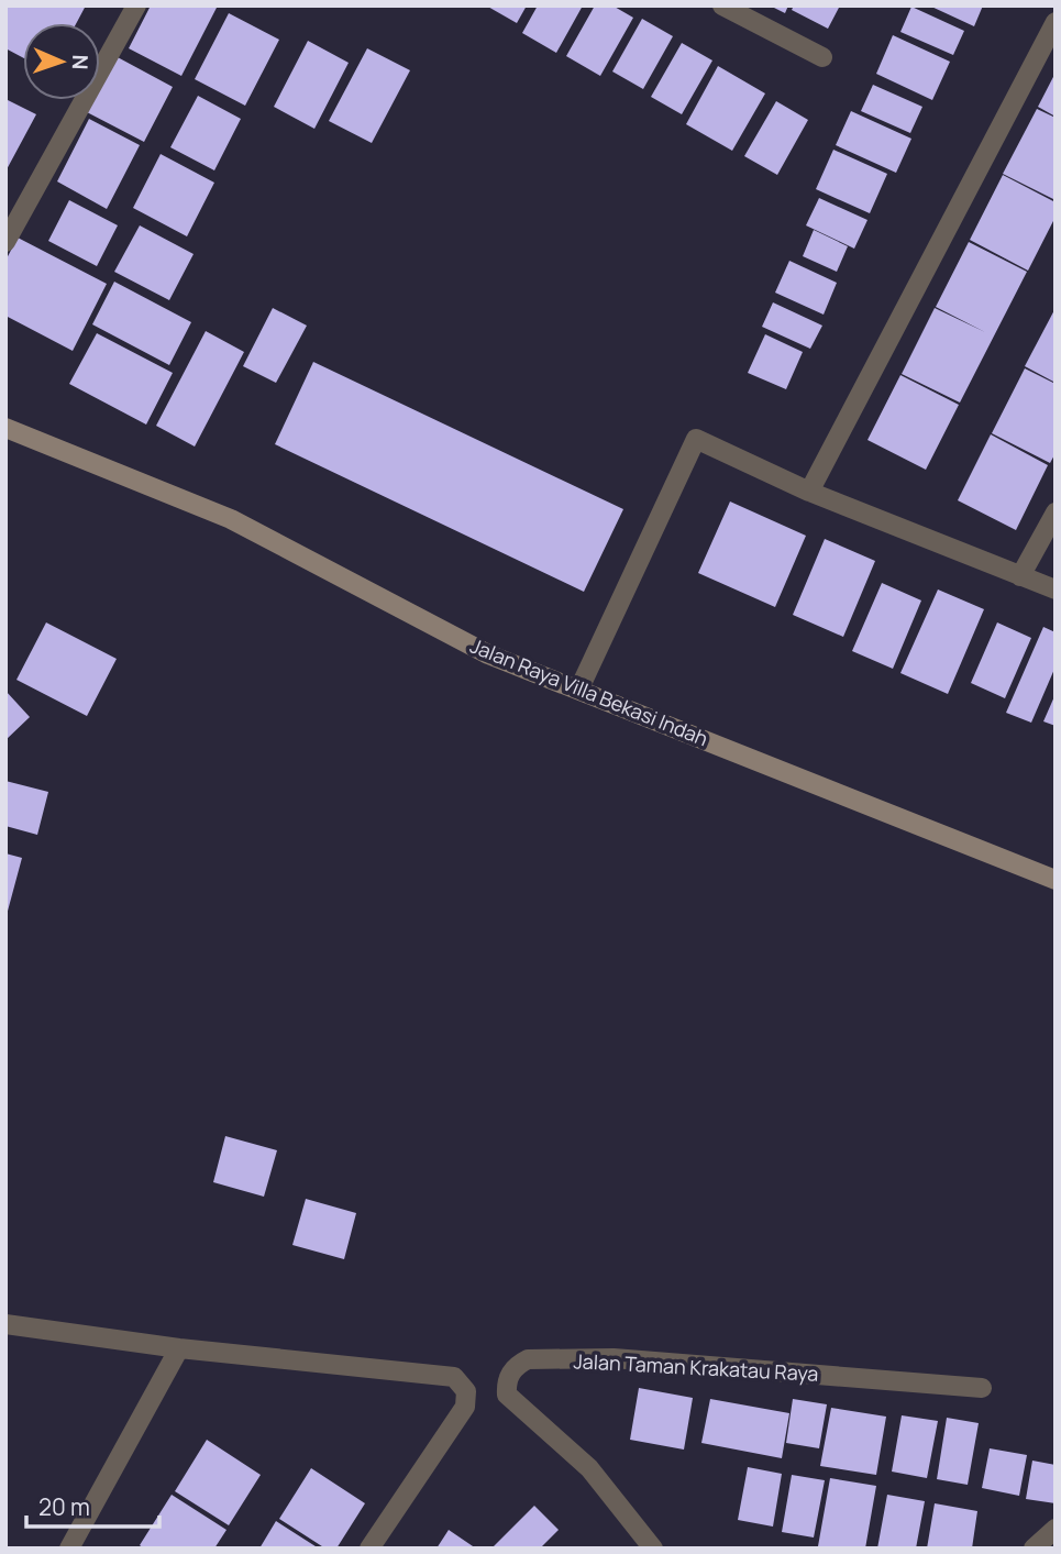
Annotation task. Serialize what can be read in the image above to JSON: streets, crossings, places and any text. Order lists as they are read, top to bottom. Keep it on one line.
{"streets":{"main road":["Jalan Raya Villa Bekasi Indah"],"street":["Jalan Taman Krakatau Raya"]},"scale_bar":"20 m","north":"right"}
